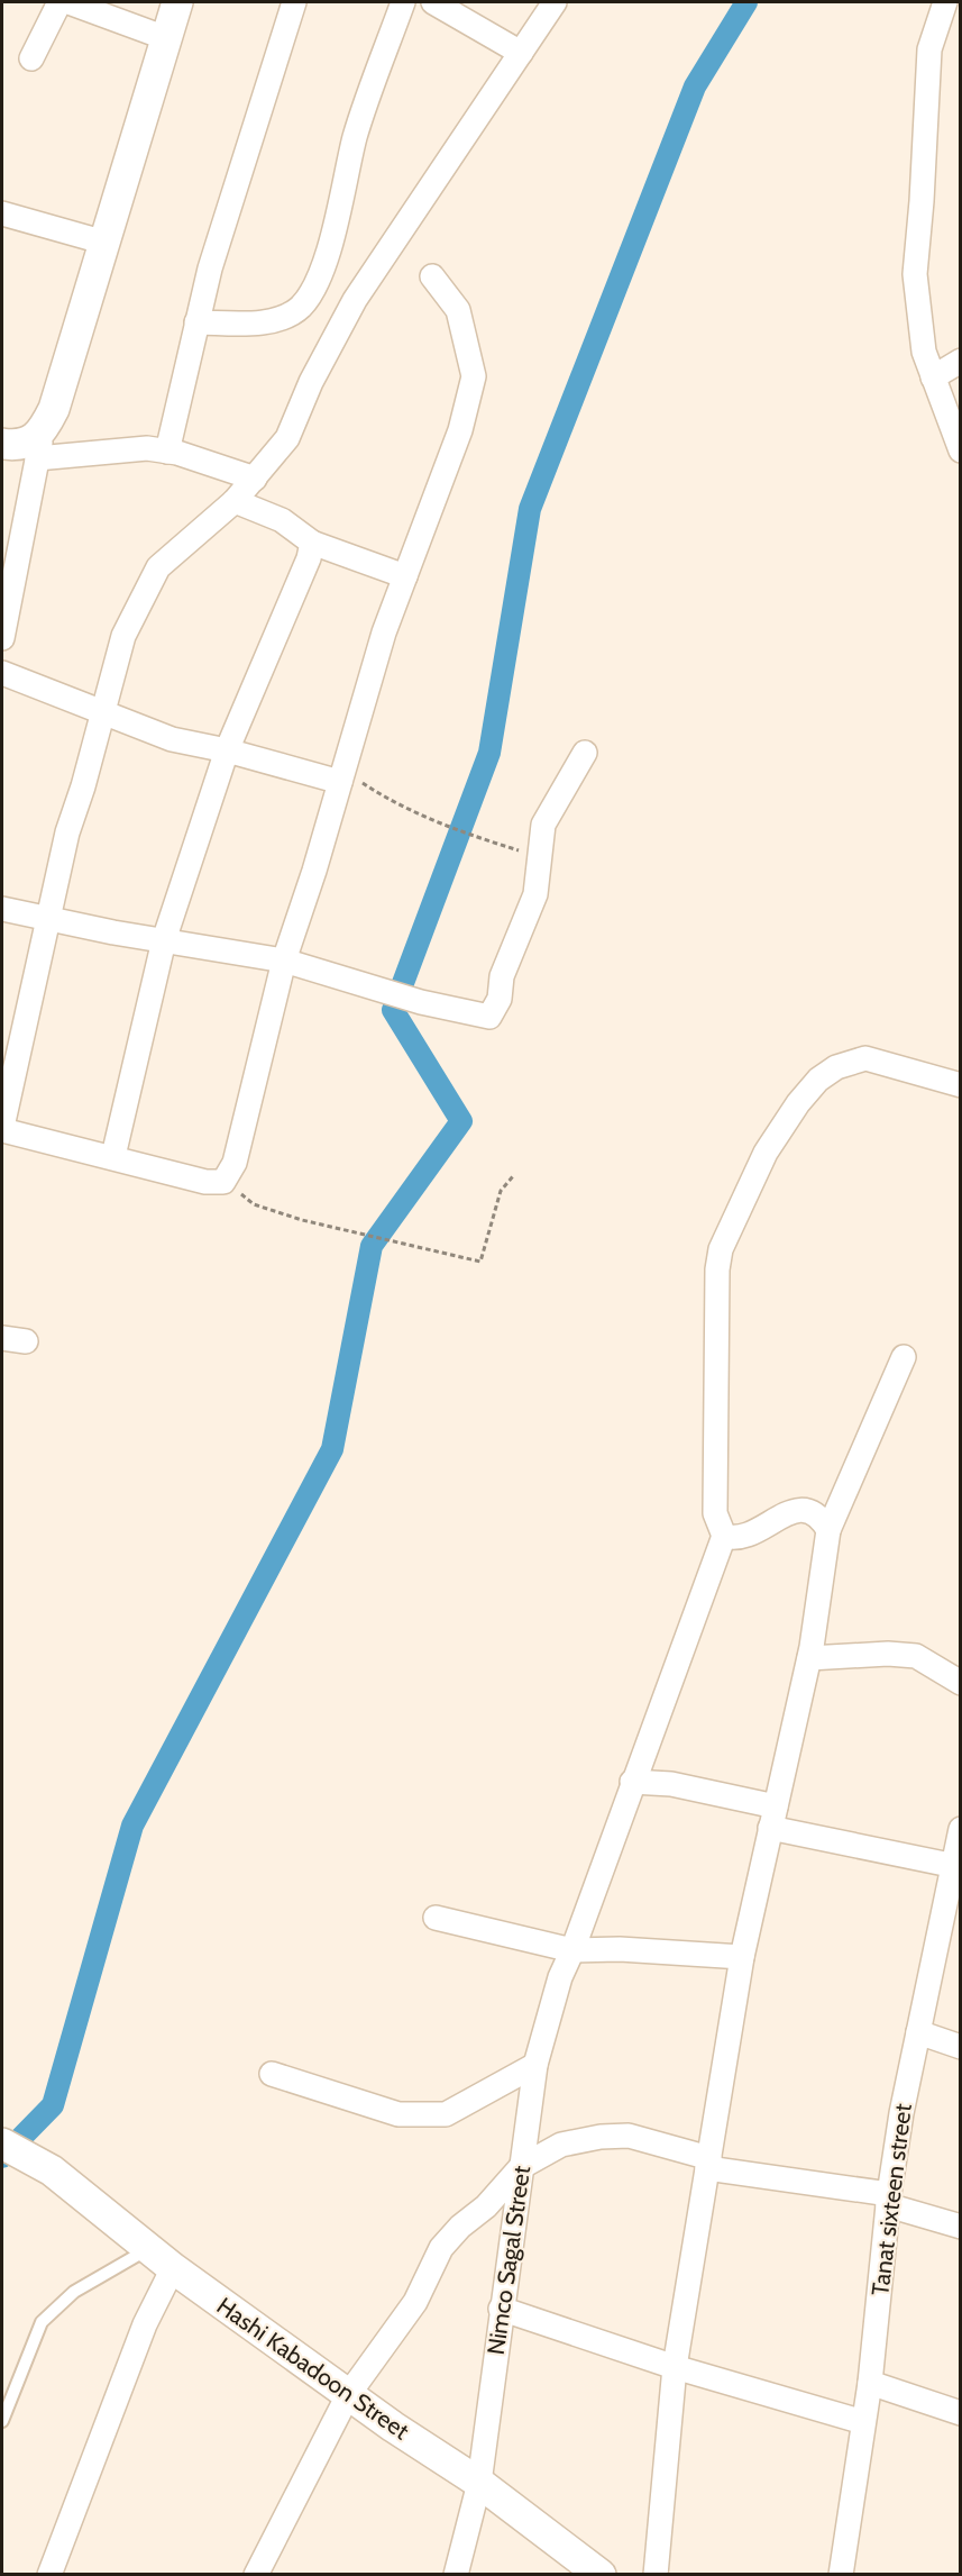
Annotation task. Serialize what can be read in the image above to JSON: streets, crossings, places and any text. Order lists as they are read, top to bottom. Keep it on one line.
{"streets":{"street":["Tanat sixteen street","Nimco Sagal Street","Hashi Kabadoon Street"]},"crossings":[["Nimco Sagal Street","Hashi Kabadoon Street"]]}
